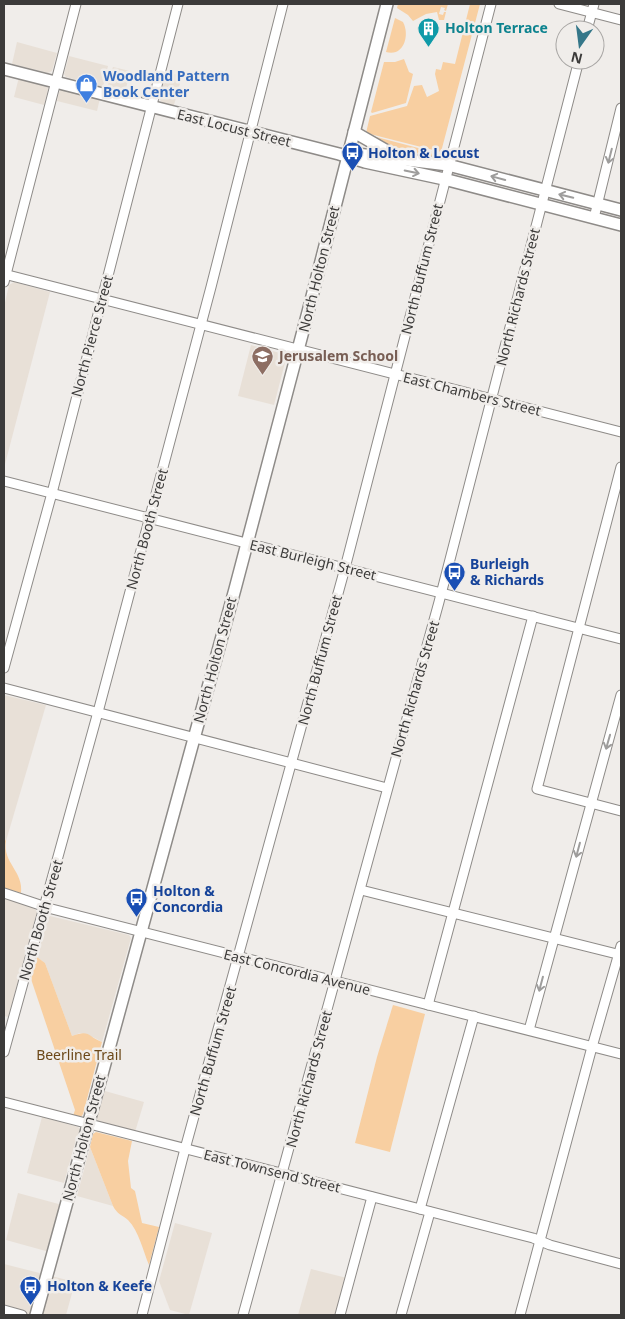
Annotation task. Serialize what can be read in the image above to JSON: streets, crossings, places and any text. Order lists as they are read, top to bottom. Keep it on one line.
{"streets":{"main road":["East Locust Street","North Holton Street"],"street":["North Buffum Street","North Richards Street","North Pierce Street","East Chambers Street","North Booth Street","East Burleigh Street","East Concordia Avenue","East Townsend Street"]},"crossings":[["East Locust Street","North Holton Street"],["East Locust Street","North Buffum Street"],["East Locust Street","North Richards Street"],["East Locust Street","North Pierce Street"],["East Locust Street","North Booth Street"],["North Holton Street","East Chambers Street"],["North Holton Street","East Burleigh Street"],["North Holton Street","East Concordia Avenue"],["North Holton Street","East Townsend Street"],["North Buffum Street","East Chambers Street"],["North Buffum Street","East Burleigh Street"],["North Buffum Street","East Concordia Avenue"],["North Buffum Street","East Townsend Street"],["North Richards Street","East Chambers Street"],["North Richards Street","East Burleigh Street"],["North Richards Street","East Concordia Avenue"],["North Richards Street","East Townsend Street"],["North Pierce Street","East Chambers Street"],["North Pierce Street","East Burleigh Street"],["East Chambers Street","North Booth Street"],["North Booth Street","East Burleigh Street"],["North Booth Street","East Concordia Avenue"]],"parks":["Beerline Trail"],"places":{"building":["Holton Terrace"],"shop":["Woodland Pattern Book Center"],"bus stop":["Holton & Locust","Burleigh & Richards","Holton & Concordia","Holton & Keefe"],"school or university":["Jerusalem School"]},"north":"bottom"}
